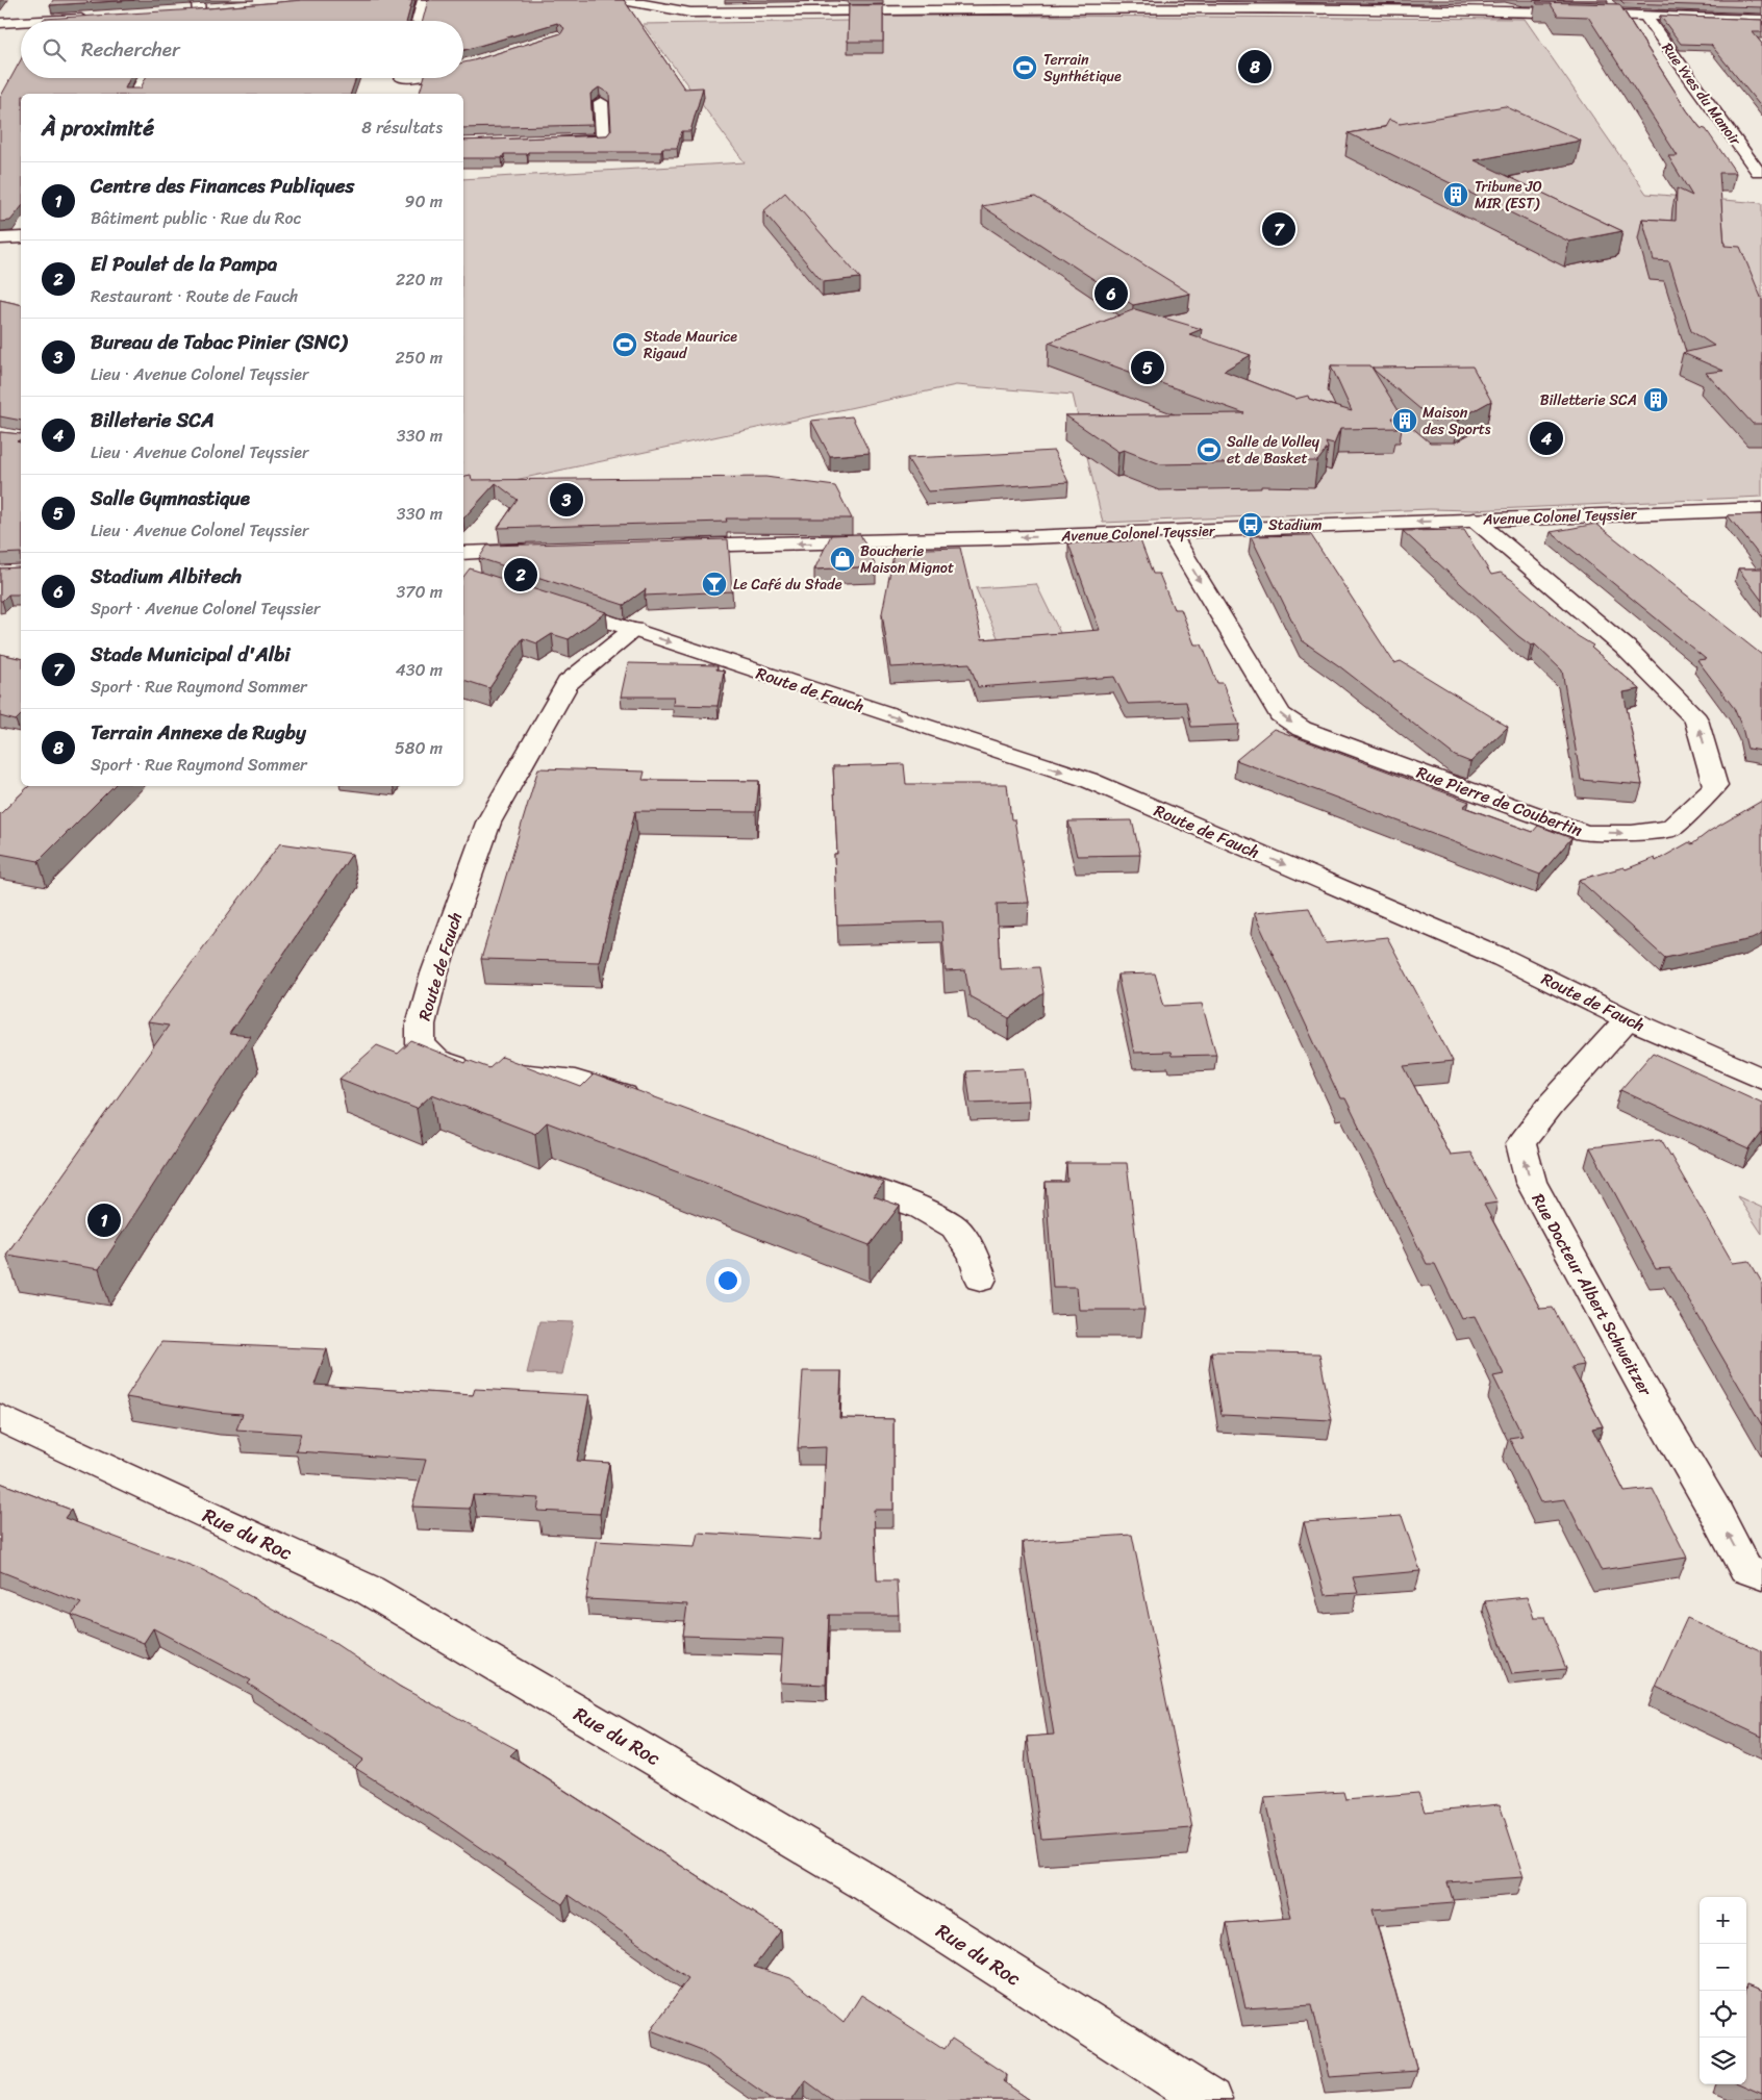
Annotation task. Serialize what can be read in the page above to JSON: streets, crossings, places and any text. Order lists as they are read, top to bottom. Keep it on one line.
{"streets":{"street":["Rue Yves du Manoir","Avenue Colonel Teyssier","Route de Fauch","Rue Pierre de Coubertin","Rue Docteur Albert Schweitzer","Rue du Roc"]},"crossings":[["Avenue Colonel Teyssier","Rue Pierre de Coubertin"],["Route de Fauch","Rue Docteur Albert Schweitzer"]],"one_way":["Avenue Colonel Teyssier","Route de Fauch","Rue Docteur Albert Schweitzer"],"places":{"sports":["Terrain Synthétique","Stade Maurice Rigaud","Salle de Volley et de Basket"],"building":["Tribune JO MIR (EST)","Billetterie SCA","Maison des Sports"],"bus stop":["Stadium"],"shop":["Boucherie Maison Mignot"],"bar":["Le Café du Stade"]},"page":{"search":"Rechercher","pins":["8","7","6","5","4","3","2","1"],"heading":["À proximité","8 résultats"],"list":[{"mark":"1","name":"Centre des Finances Publiques","note":"Bâtiment public · Rue du Roc","value":"90 m"},{"mark":"2","name":"El Poulet de la Pampa","note":"Restaurant · Route de Fauch","value":"220 m"},{"mark":"3","name":"Bureau de Tabac Pinier (SNC)","note":"Lieu · Avenue Colonel Teyssier","value":"250 m"},{"mark":"4","name":"Billeterie SCA","note":"Lieu · Avenue Colonel Teyssier","value":"330 m"},{"mark":"5","name":"Salle Gymnastique","note":"Lieu · Avenue Colonel Teyssier","value":"330 m"},{"mark":"6","name":"Stadium Albitech","note":"Sport · Avenue Colonel Teyssier","value":"370 m"},{"mark":"7","name":"Stade Municipal d'Albi","note":"Sport · Rue Raymond Sommer","value":"430 m"},{"mark":"8","name":"Terrain Annexe de Rugby","note":"Sport · Rue Raymond Sommer","value":"580 m"}],"map_buttons":["+","−"]}}
